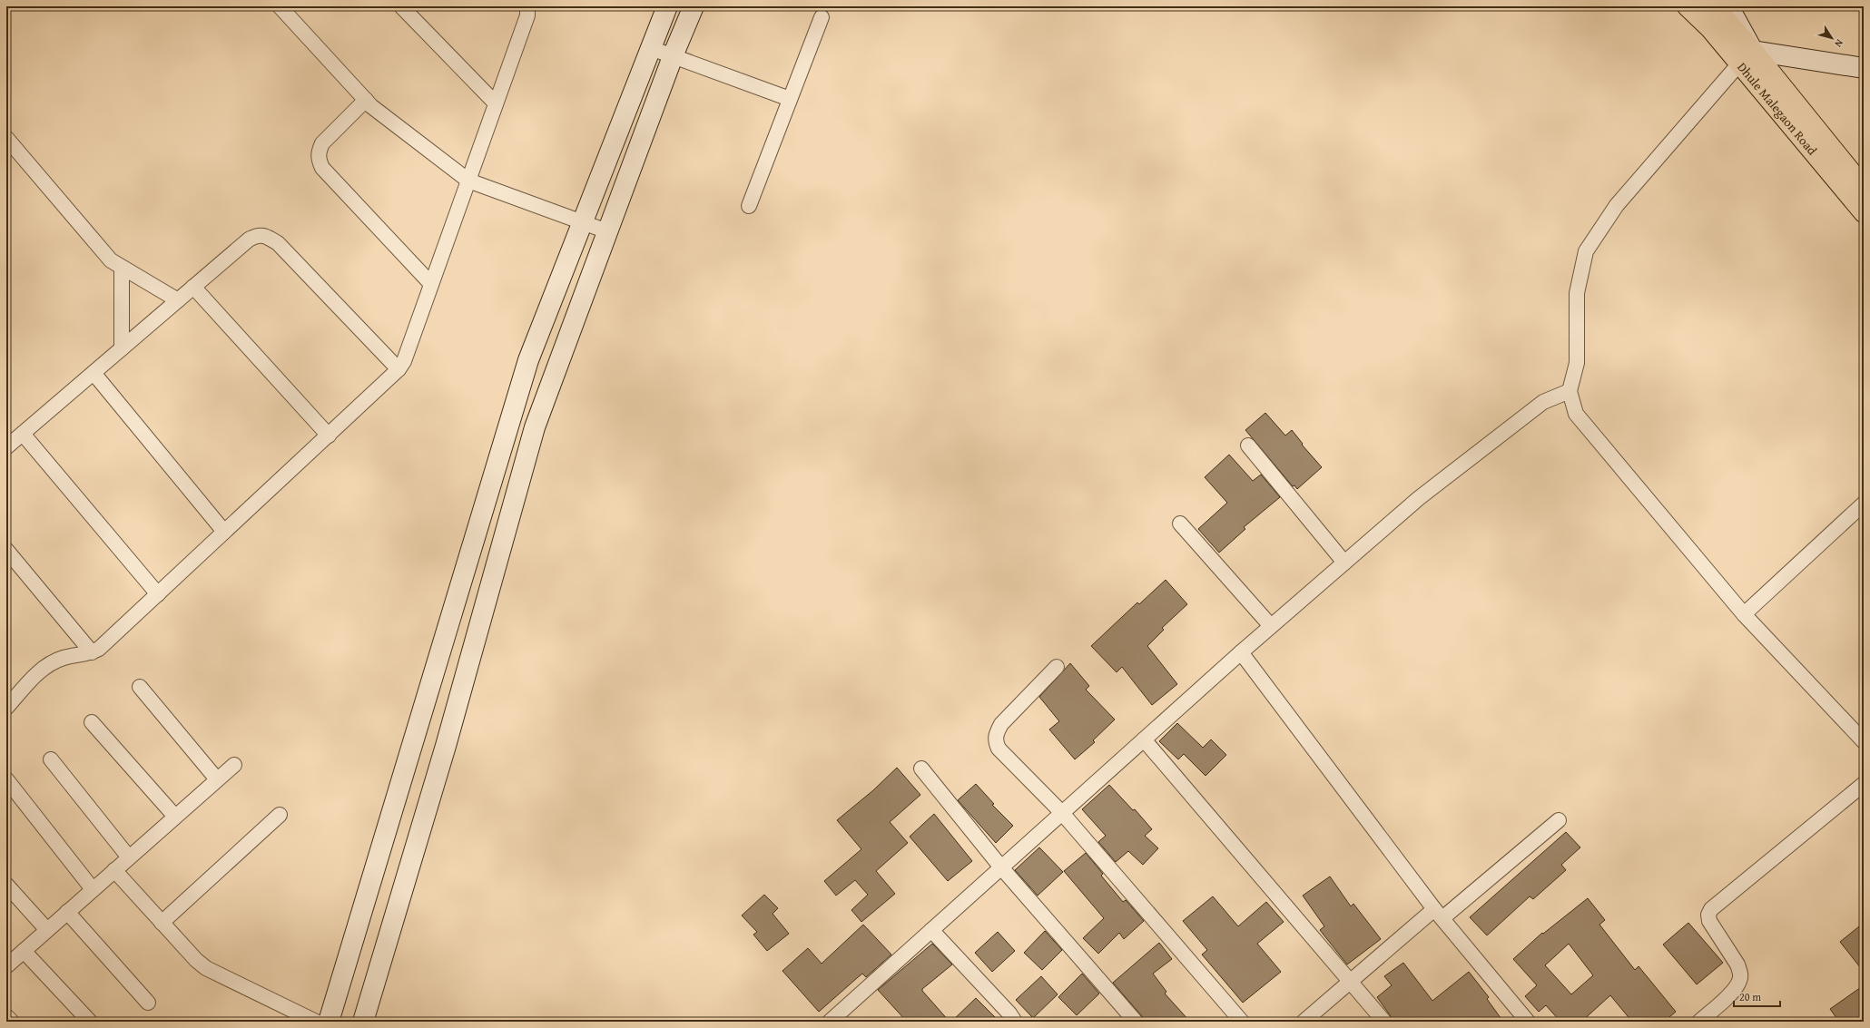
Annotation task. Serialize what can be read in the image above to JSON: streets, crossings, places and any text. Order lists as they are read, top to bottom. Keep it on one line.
{"streets":{"main road":["Dhule Malegaon Road"]},"scale_bar":"20 m","north":"bottom right"}
